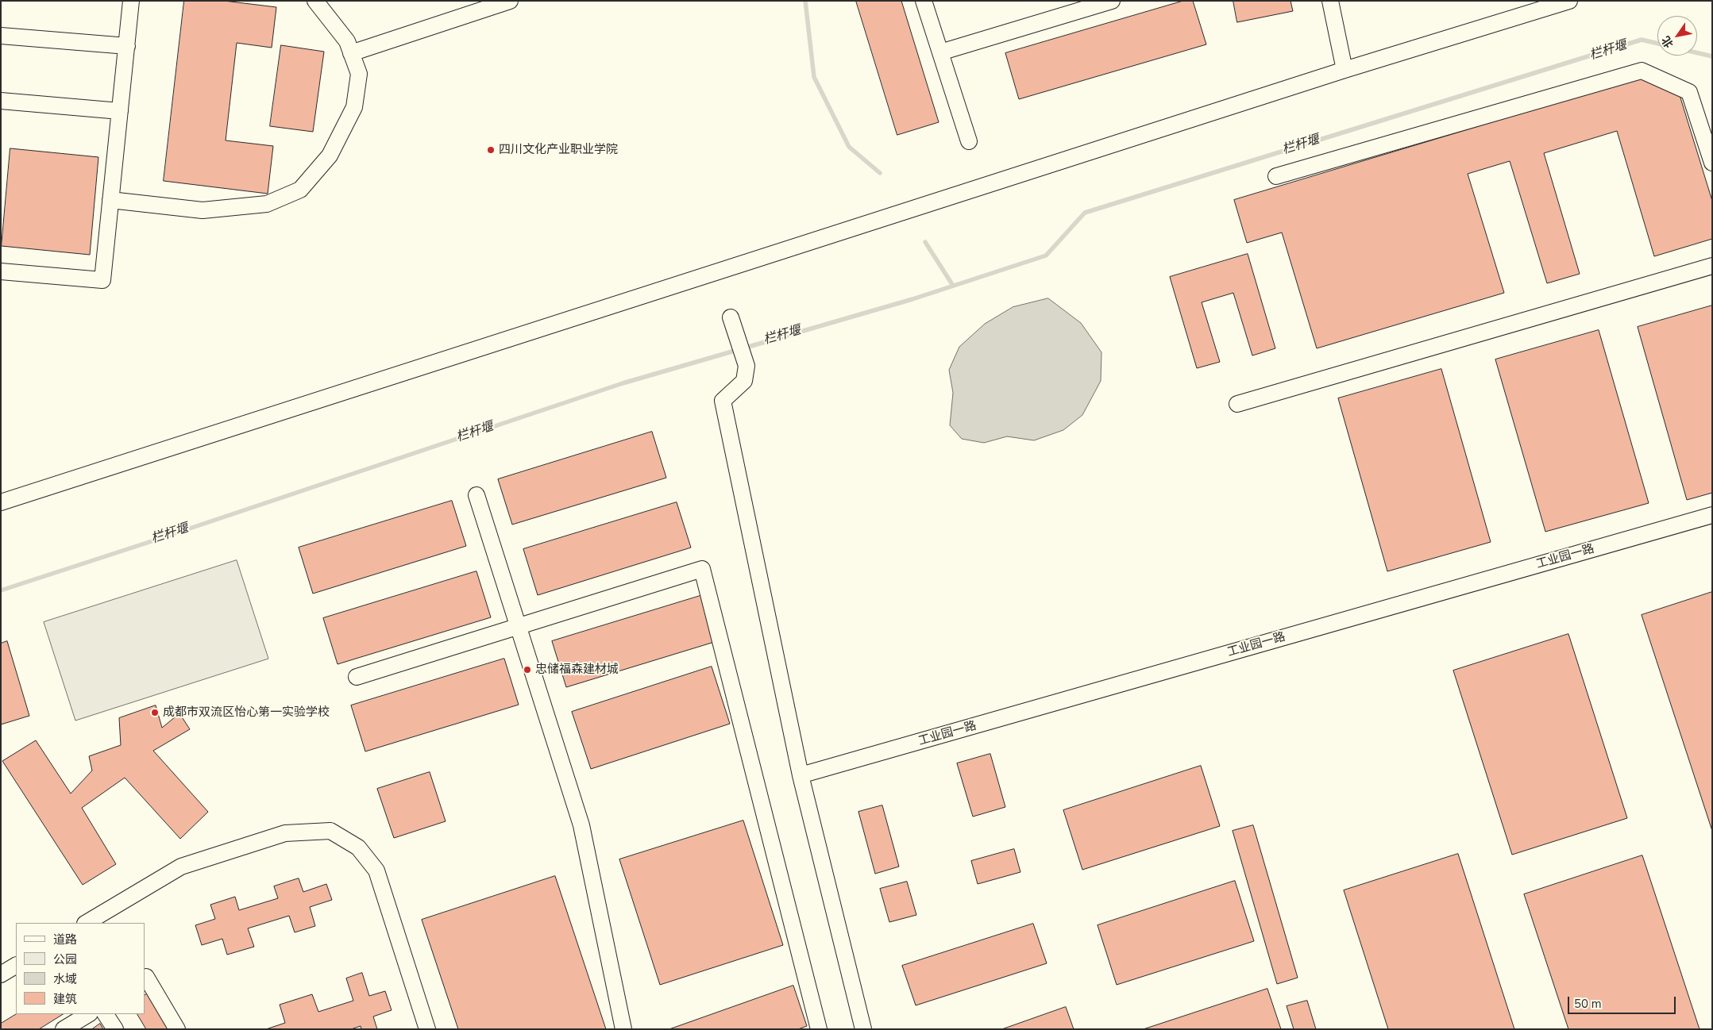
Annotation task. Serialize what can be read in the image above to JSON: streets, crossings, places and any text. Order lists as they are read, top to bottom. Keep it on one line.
{"streets":{"street":["工业园一路"]},"water":["栏杆堰"],"places":["四川文化产业职业学院","忠储福森建材城","成都市双流区怡心第一实验学校"],"legend":["道路","公园","水域","建筑"],"scale_bar":"50 m","north":"bottom left"}
